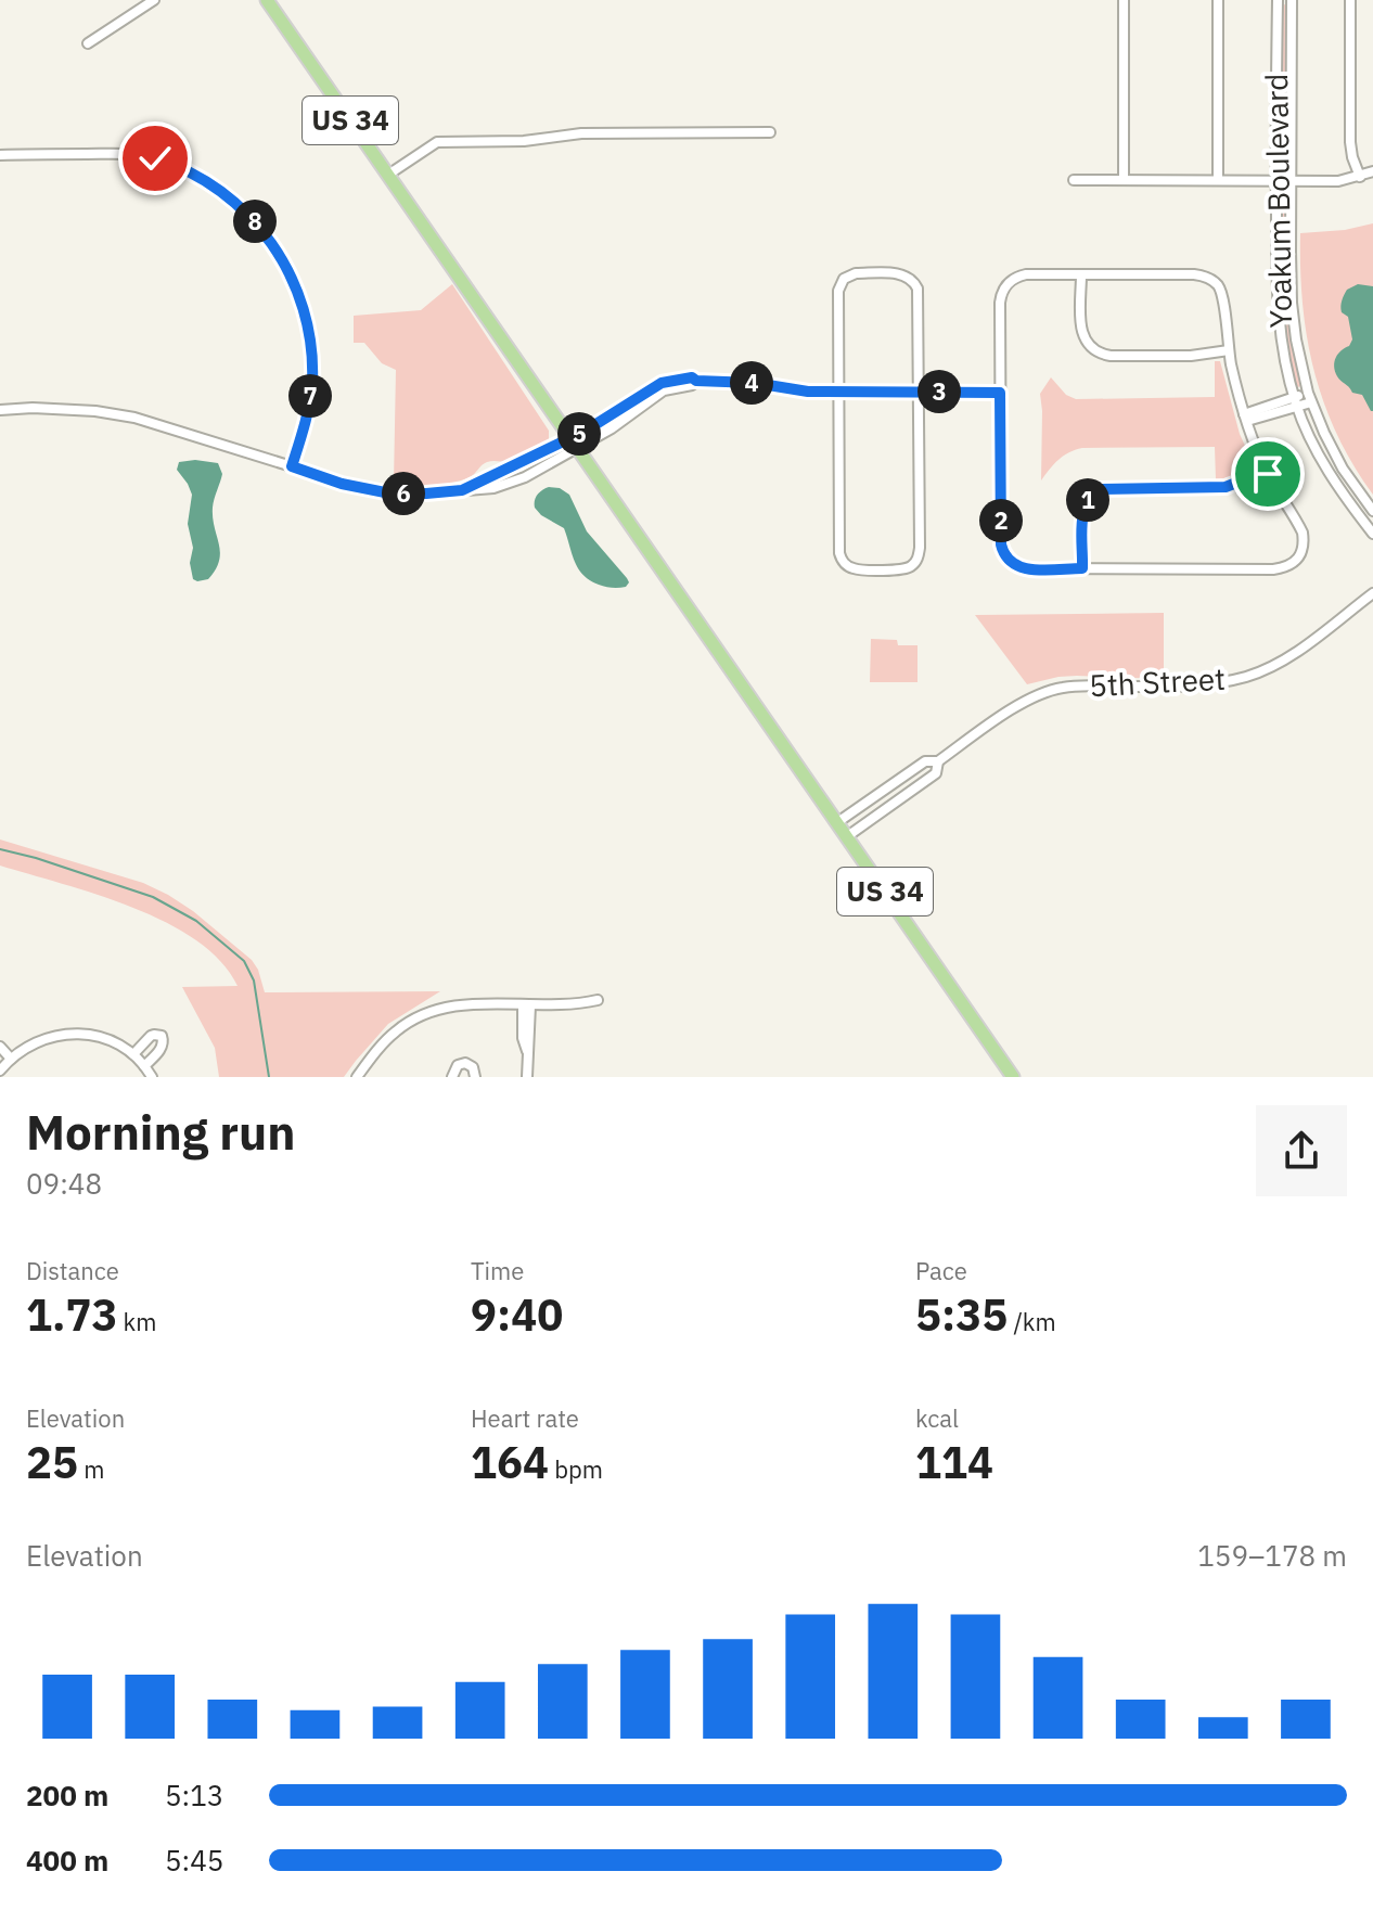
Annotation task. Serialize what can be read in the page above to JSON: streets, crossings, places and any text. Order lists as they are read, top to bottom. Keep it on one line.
{"streets":{"main road":["US 34"],"street":["Yoakum Boulevard","5th Street"]},"crossings":[["US 34","5th Street"]],"page":{"pins":["8","4","3","7","5","6","1","2"],"heading":["Morning run","09:48"],"stats":[["Distance","1.73 km"],["Time","9:40"],["Pace","5:35 /km"],["Elevation","25 m"],["Heart rate","164 bpm"],["kcal","114"]],"chart":["Elevation","159–178 m"],"list":[{"name":"200 m","note":"5:13"},{"name":"400 m","note":"5:45"}]}}
